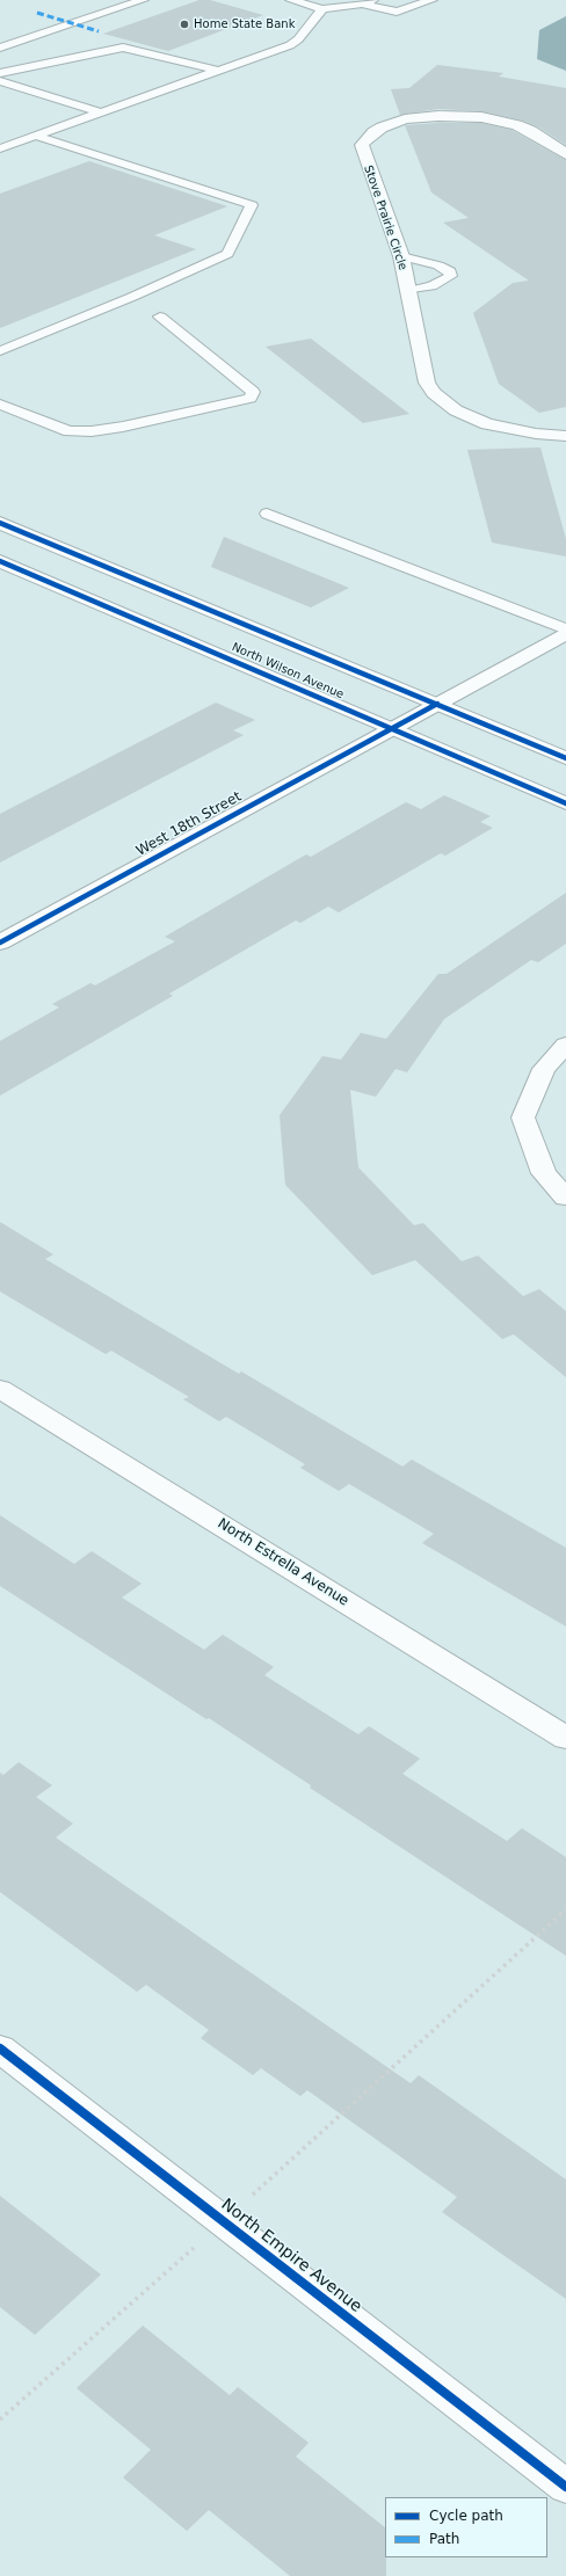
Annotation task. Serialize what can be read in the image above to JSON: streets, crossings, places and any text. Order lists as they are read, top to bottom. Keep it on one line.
{"streets":{"street":["Stove Prairie Circle","North Wilson Avenue","West 18th Street","North Estrella Avenue","North Empire Avenue"]},"crossings":[["North Wilson Avenue","West 18th Street"]],"places":["Home State Bank"],"legend":["Cycle path","Path"]}
